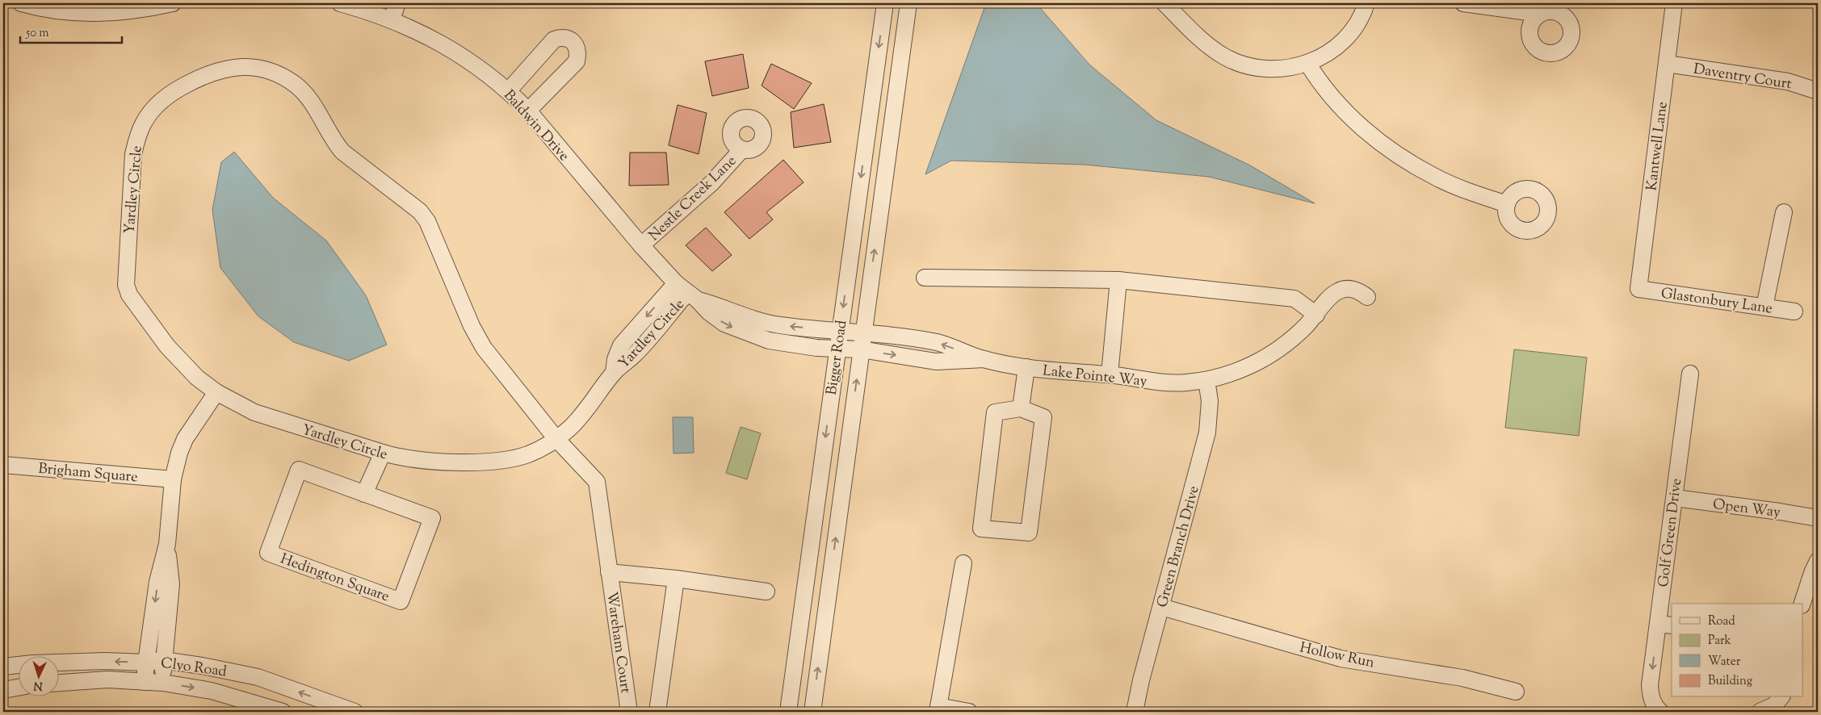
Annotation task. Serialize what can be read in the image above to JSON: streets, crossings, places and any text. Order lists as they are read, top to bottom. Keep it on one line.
{"streets":{"street":["Daventry Court","Baldwin Drive","Kantwell Lane","Yardley Circle","Nestle Creek Lane","Glastonbury Lane","Bigger Road","Lake Pointe Way","Brigham Square","Open Way","Golf Green Drive","Green Branch Drive","Hedington Square","Wareham Court","Hollow Run","Clyo Road"]},"crossings":[["Daventry Court","Kantwell Lane"],["Baldwin Drive","Yardley Circle"],["Baldwin Drive","Nestle Creek Lane"],["Baldwin Drive","Bigger Road"],["Baldwin Drive","Lake Pointe Way"],["Kantwell Lane","Glastonbury Lane"],["Yardley Circle","Wareham Court"],["Bigger Road","Lake Pointe Way"],["Lake Pointe Way","Green Branch Drive"],["Open Way","Golf Green Drive"],["Green Branch Drive","Hollow Run"]],"legend":["Road","Park","Water","Building"],"scale_bar":"50 m","north":"bottom"}
